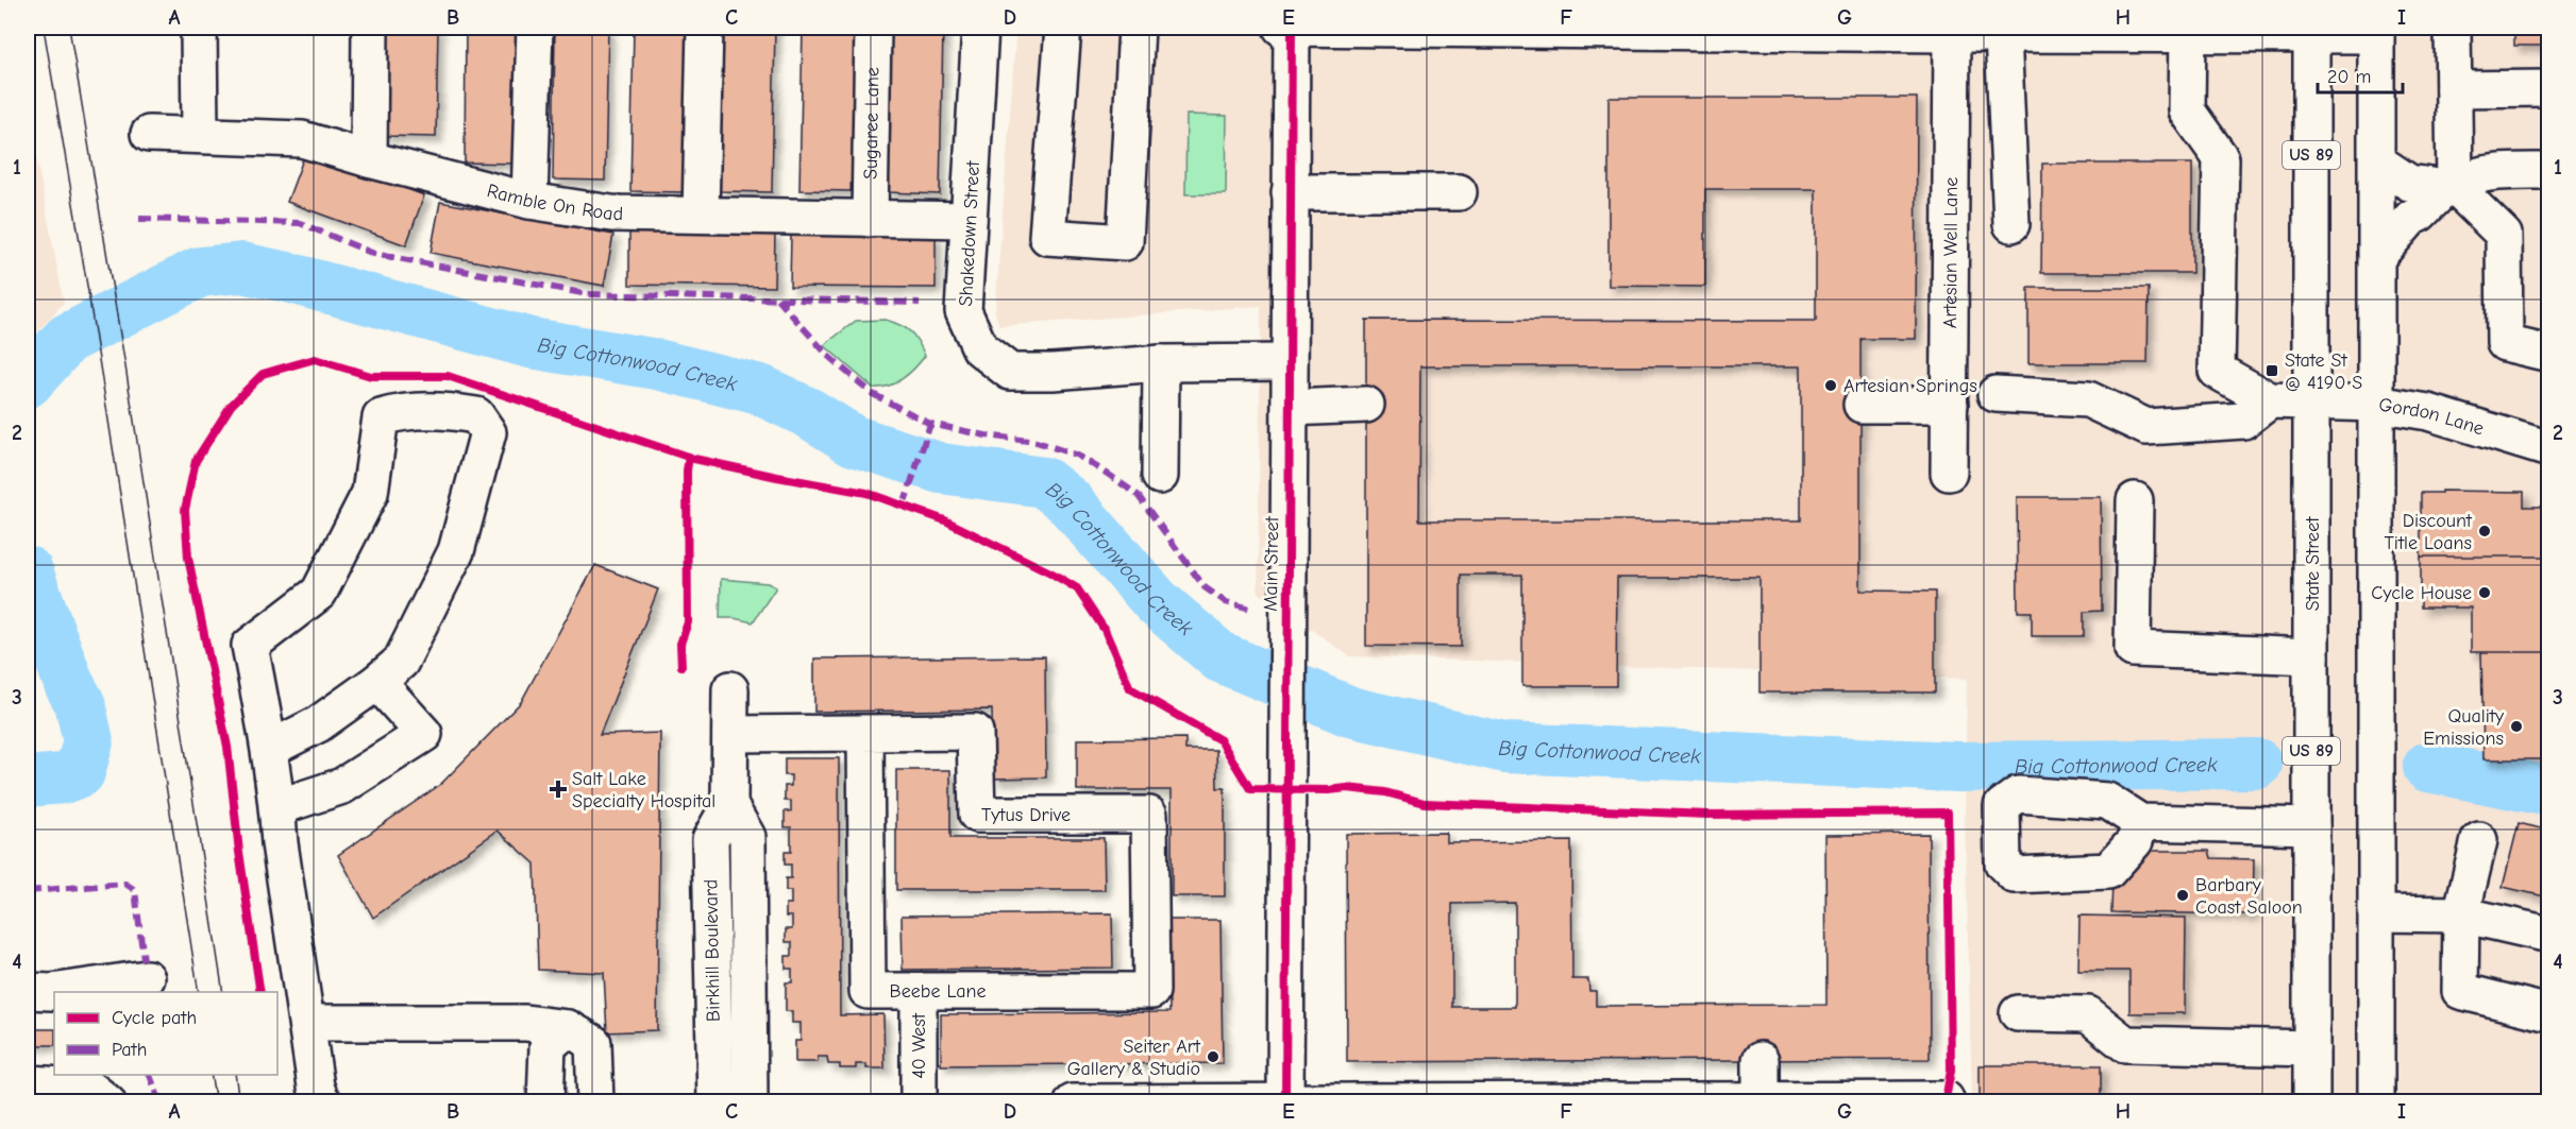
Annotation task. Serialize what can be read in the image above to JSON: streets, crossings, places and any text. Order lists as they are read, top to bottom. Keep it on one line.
{"streets":{"street":["Sugaree Lane","US 89","Ramble On Road","Shakedown Street","Artesian Well Lane","Gordon Lane","Main Street","State Street","Tytus Drive","Birkhill Boulevard","Beebe Lane","40 West"]},"crossings":[["Sugaree Lane","Ramble On Road"],["Ramble On Road","Shakedown Street"],["Shakedown Street","Main Street"],["Gordon Lane","State Street"],["Tytus Drive","Birkhill Boulevard"],["Tytus Drive","Beebe Lane"],["Beebe Lane","40 West"]],"water":["Big Cottonwood Creek"],"places":{"transit":["State St @ 4190 S"],"other":["Artesian Springs","Discount Title Loans","Cycle House","Quality Emissions","Barbary Coast Saloon","Seiter Art Gallery & Studio"],"health":["Salt Lake Specialty Hospital"]},"legend":["Cycle path","Path"],"scale_bar":"20 m","grid":{"columns":["A","B","C","D","E","F","G","H","I"],"rows":["1","2","3","4"]}}
